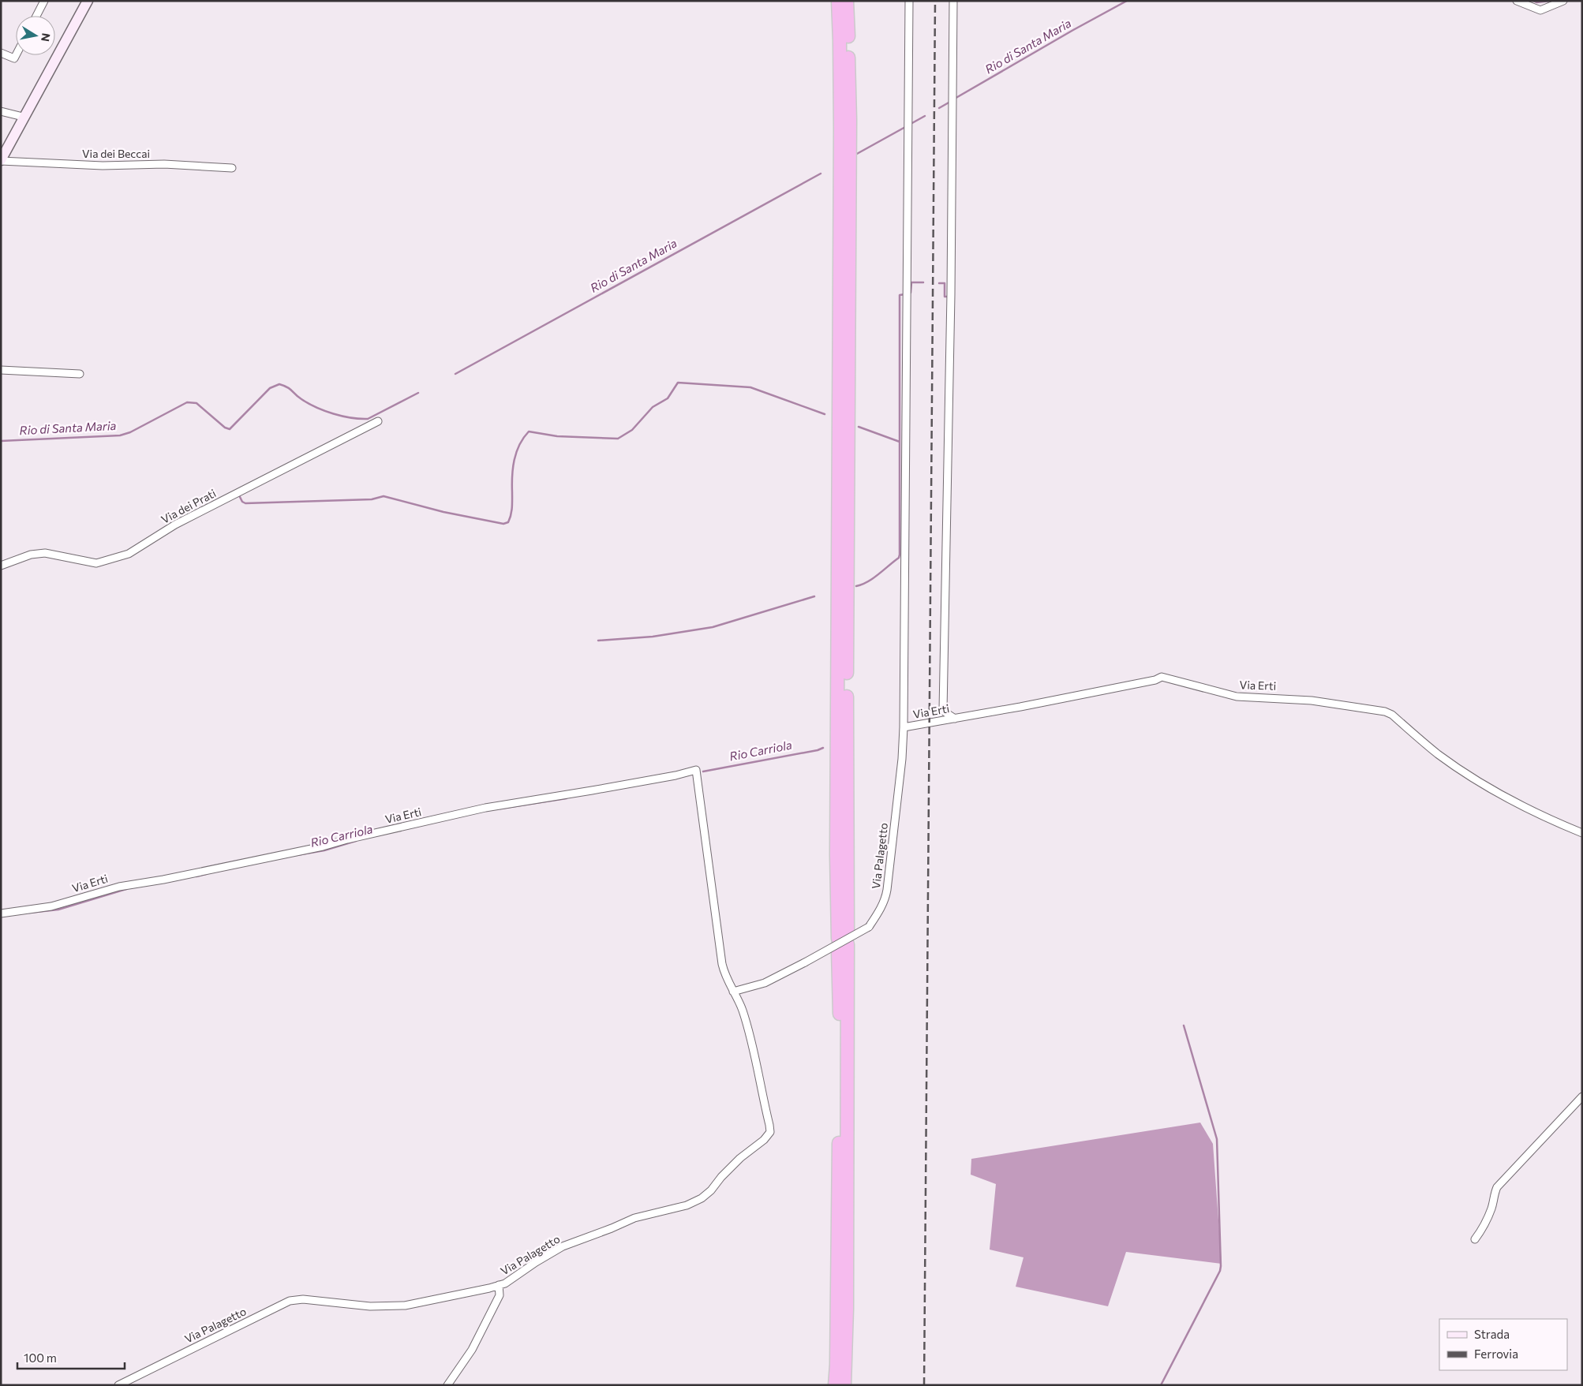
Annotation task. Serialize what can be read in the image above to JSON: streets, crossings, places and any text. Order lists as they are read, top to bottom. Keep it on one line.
{"streets":{"street":["Via dei Beccai","Via dei Prati","Via Erti","Via Palagetto"]},"crossings":[["Via Erti","Via Palagetto"]],"water":["Rio di Santa Maria","Rio Carriola"],"legend":["Strada","Ferrovia"],"scale_bar":"100 m","north":"right"}
